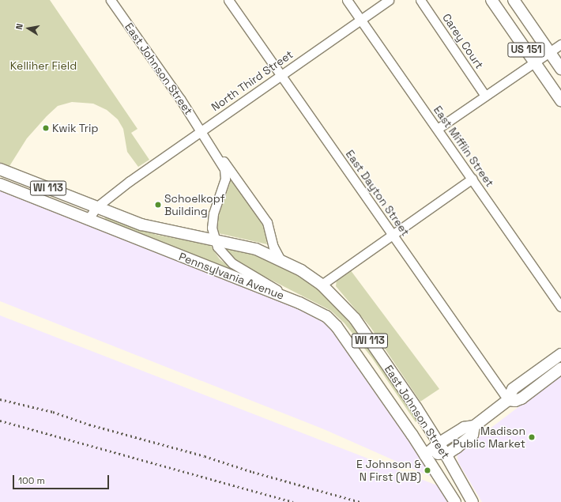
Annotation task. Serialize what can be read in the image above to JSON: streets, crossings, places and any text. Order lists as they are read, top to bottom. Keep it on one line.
{"streets":{"main road":["US 151","East Johnson Street","WI 113","Pennsylvania Avenue"],"street":["Carey Court","North Third Street","East Mifflin Street","East Dayton Street"]},"crossings":[["East Johnson Street","North Third Street"],["East Johnson Street","Pennsylvania Avenue"],["North Third Street","East Mifflin Street"],["North Third Street","East Dayton Street"],["North Third Street","Pennsylvania Avenue"]],"parks":["Kelliher Field"],"places":["Kwik Trip","Schoelkopf Building","Madison Public Market","E Johnson & N First (WB)"],"scale_bar":"100 m","north":"left"}
